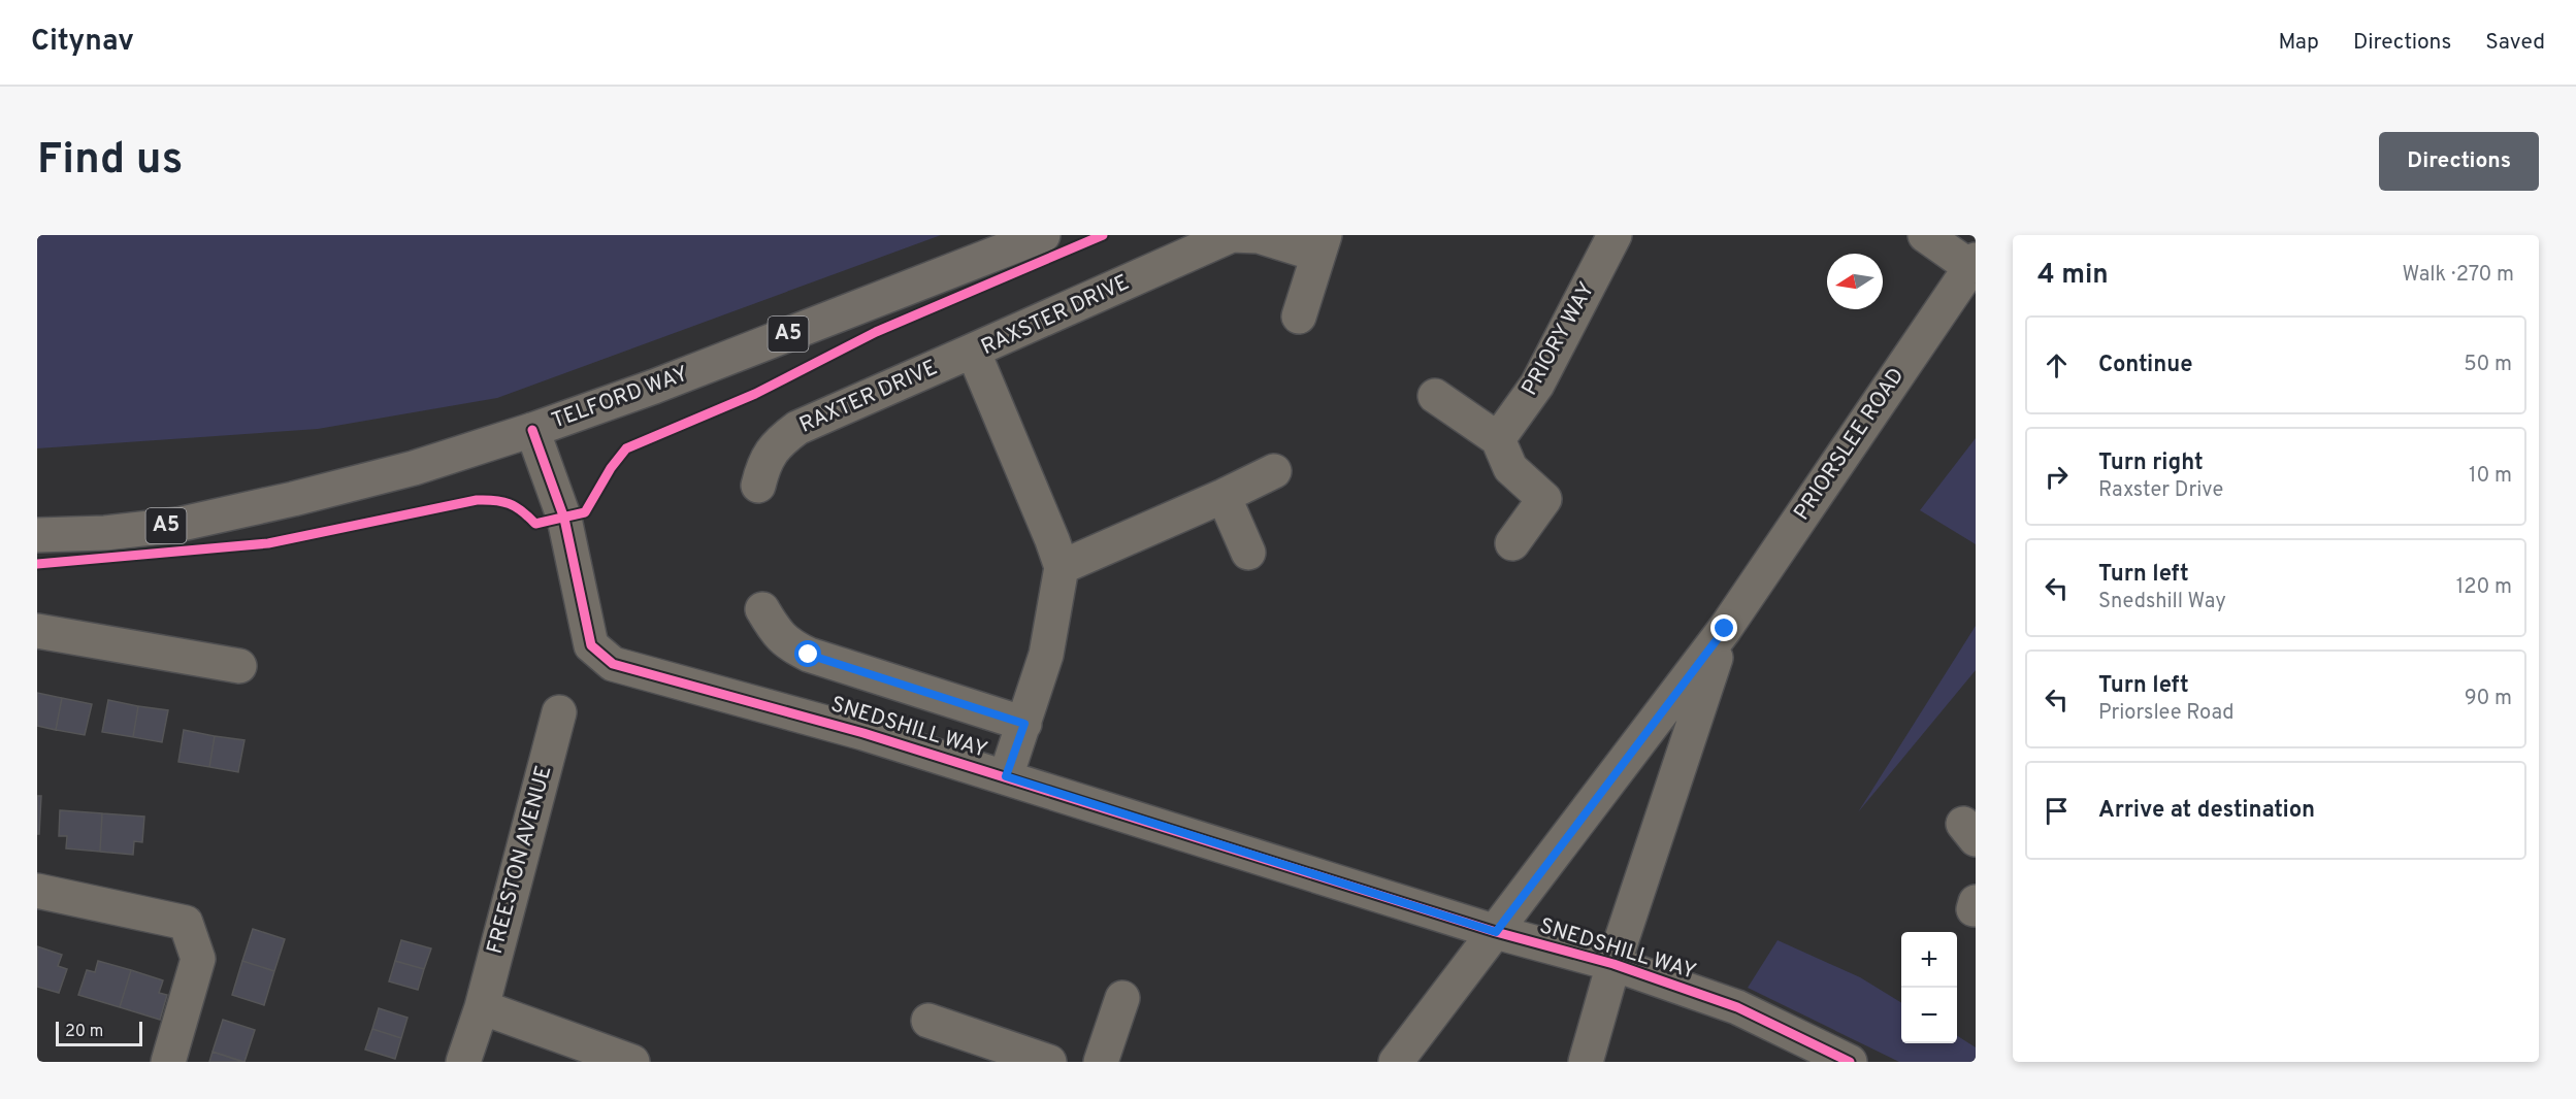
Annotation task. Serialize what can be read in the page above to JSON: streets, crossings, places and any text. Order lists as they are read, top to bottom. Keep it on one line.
{"streets":{"main road":["A5","TELFORD WAY"],"street":["RAXSTER DRIVE","PRIORY WAY","RAXTER DRIVE","PRIORSLEE ROAD","SNEDSHILL WAY","FREESTON AVENUE"]},"crossings":[["RAXSTER DRIVE","RAXTER DRIVE"],["RAXSTER DRIVE","SNEDSHILL WAY"],["TELFORD WAY","SNEDSHILL WAY"],["PRIORSLEE ROAD","SNEDSHILL WAY"]],"scale_bar":"20 m","north":"left","page":{"header":"Citynav","nav":["Map","Directions","Saved"],"buttons":"Directions","title":"Find us","heading":["4 min","Walk · 270 m"],"list":[["Continue","50 m"],["Turn right","Raxster Drive","10 m"],["Turn left","Snedshill Way","120 m"],["Turn left","Priorslee Road","90 m"],"Arrive at destination"],"map_buttons":["+","−"],"scale":"20 m"}}
